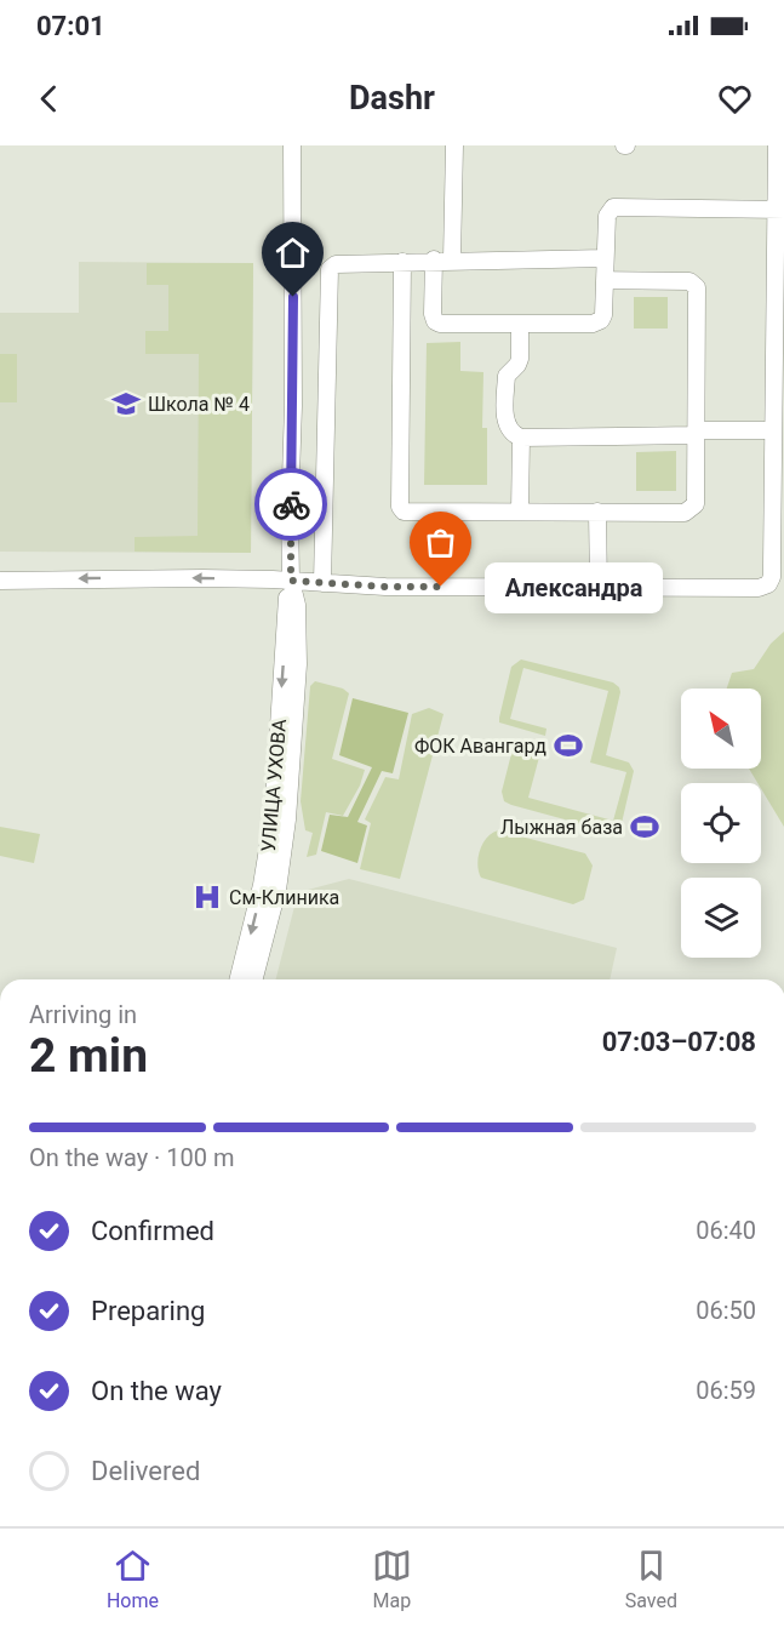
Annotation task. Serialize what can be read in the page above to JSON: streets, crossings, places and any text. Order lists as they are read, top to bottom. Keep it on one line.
{"streets":{"street":["УЛИЦА УХОВА"]},"places":{"school or university":["Школа № 4"],"other":["Александра"],"sports":["ФОК Авангард","Лыжная база"],"hospital":["См-Клиника"]},"north":"top left","page":{"status":"07:01","header":"Dashr","bubble":"Александра","heading":["2 min","Arriving in","07:03–07:08"],"bar":"On the way · 100 m","list":[["Confirmed","06:40"],["Preparing","06:50"],["On the way","06:59"],"Delivered"],"tabs":["Home","Map","Saved"]}}
